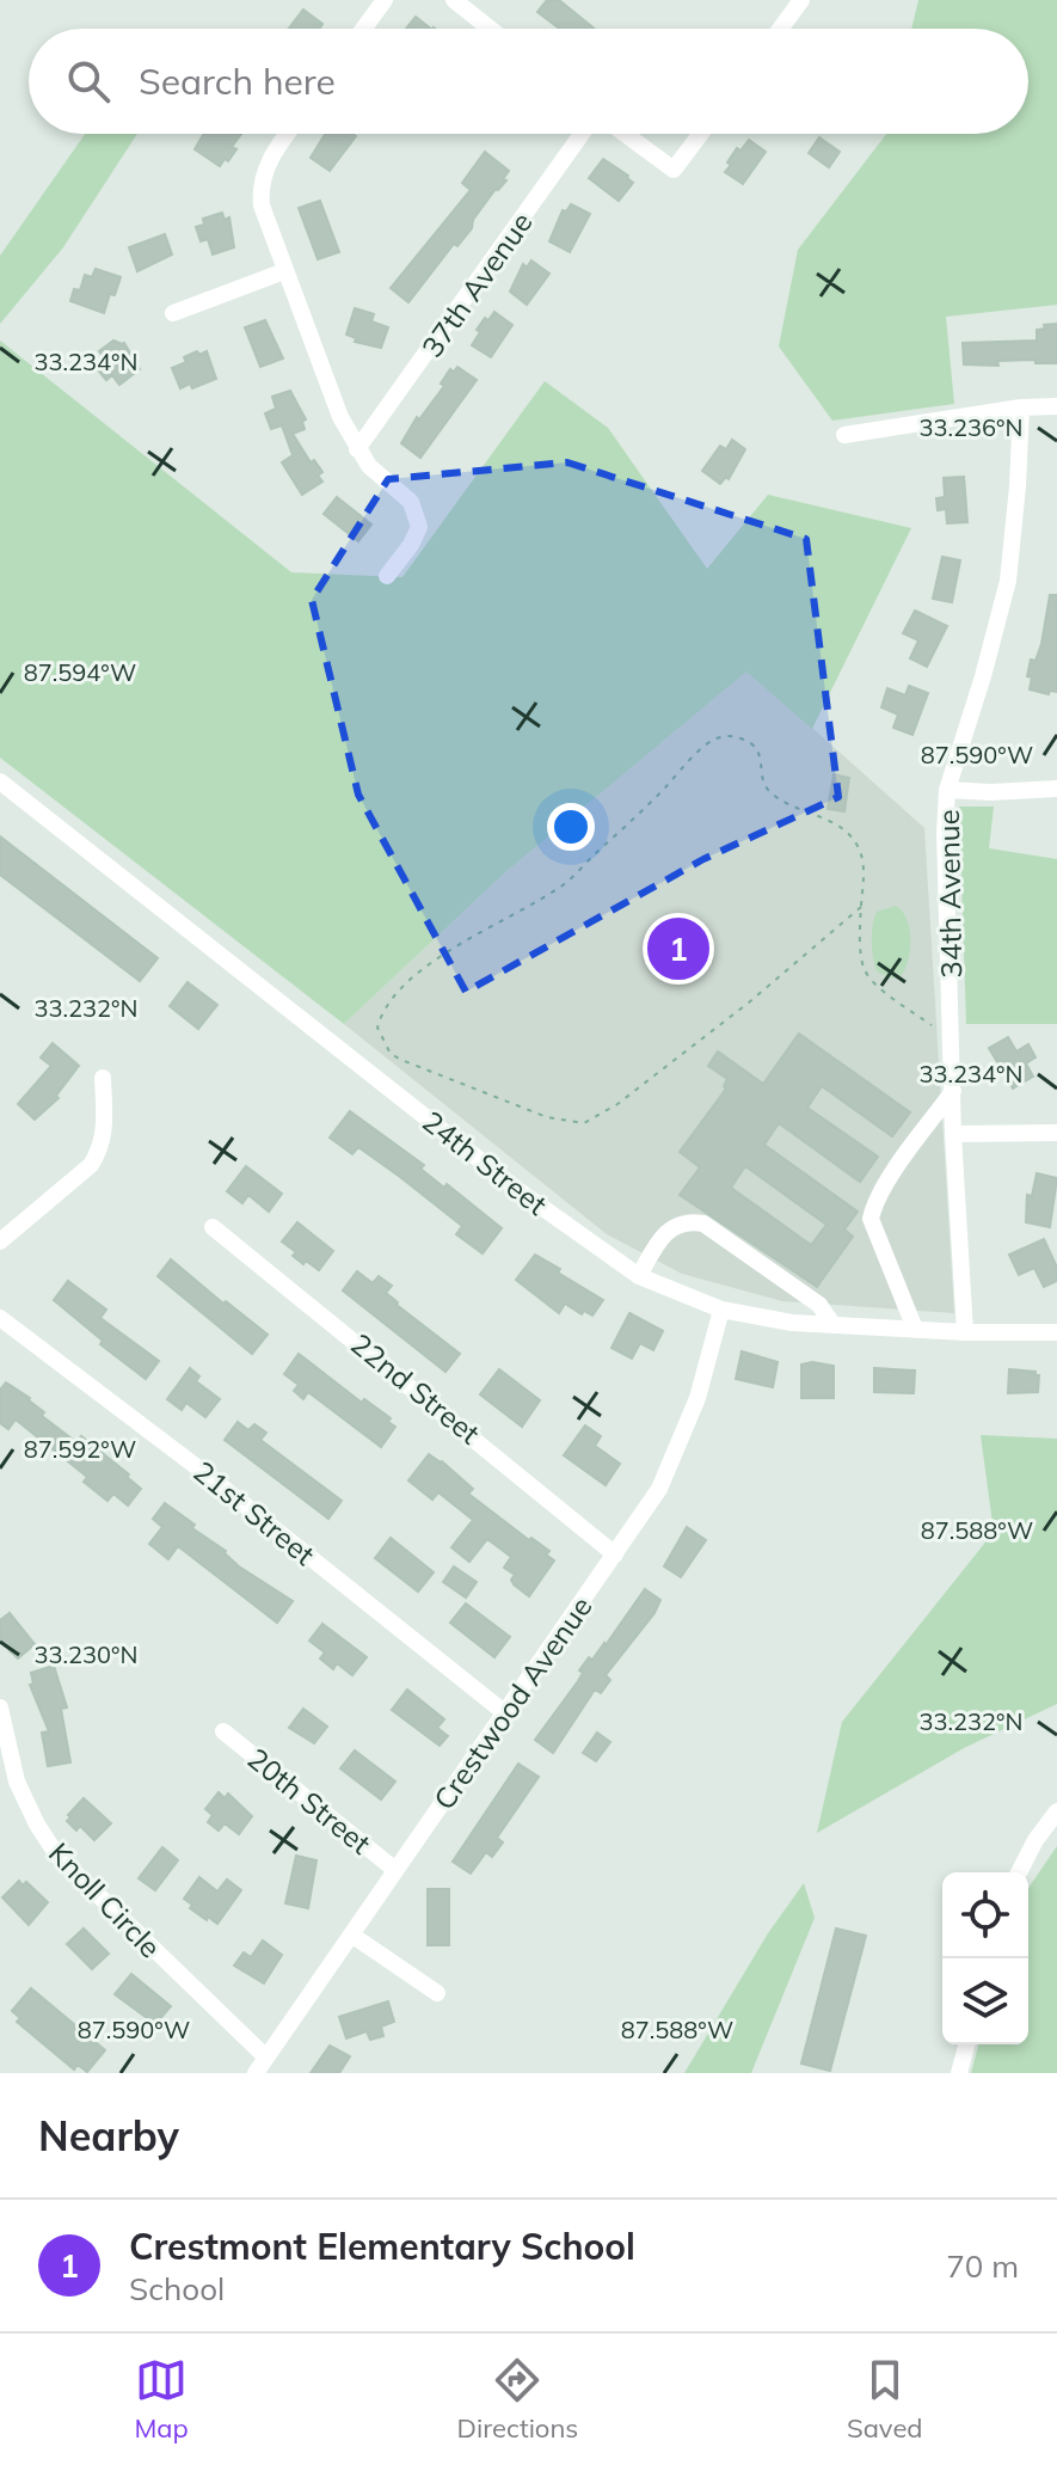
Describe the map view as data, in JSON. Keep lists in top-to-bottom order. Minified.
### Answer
{"streets":{"street":["37th Avenue","34th Avenue","24th Street","22nd Street","21st Street","Crestwood Avenue","20th Street","Knoll Circle"]},"crossings":[["34th Avenue","24th Street"],["24th Street","Crestwood Avenue"],["22nd Street","Crestwood Avenue"],["21st Street","Crestwood Avenue"],["Crestwood Avenue","20th Street"],["Crestwood Avenue","Knoll Circle"]],"page":{"search":"Search here","pins":"1","heading":"Nearby","list":[{"mark":"1","name":"Crestmont Elementary School","note":"School","value":"70 m"}],"nav":["Map","Directions","Saved"]},"coordinates":["33.234°N","33.236°N","87.594°W","87.590°W","33.232°N","87.592°W","87.588°W","33.230°N"]}
